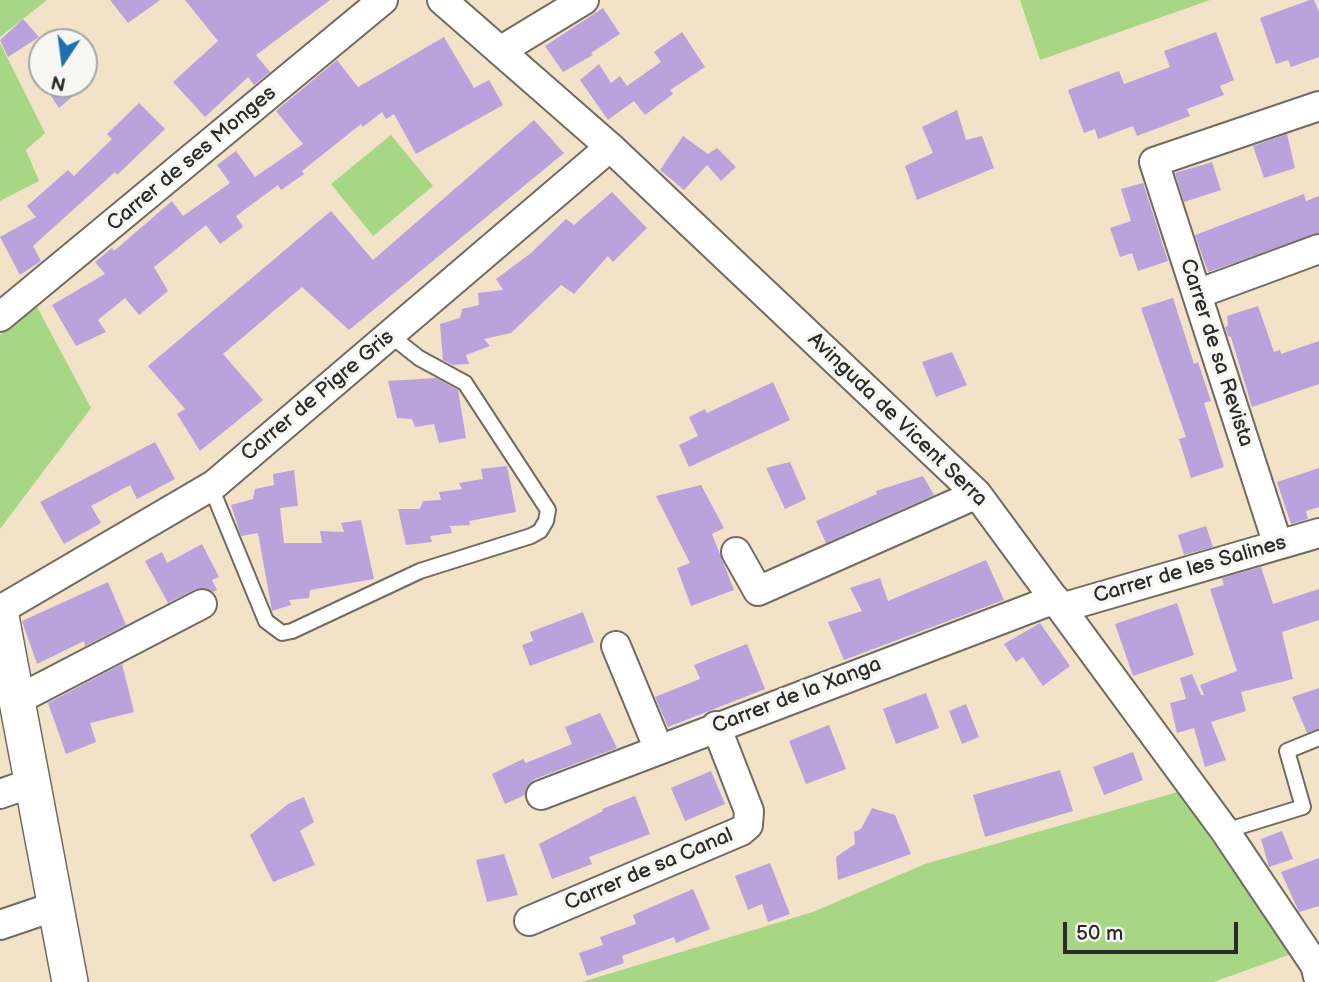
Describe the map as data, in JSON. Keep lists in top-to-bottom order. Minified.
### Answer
{"streets":{"street":["Carrer de ses Monges","Carrer de sa Revista","Carrer de Pigre Gris","Avinguda de Vicent Serra","Carrer de les Salines","Carrer de la Xanga","Carrer de sa Canal"]},"crossings":[["Carrer de sa Revista","Carrer de les Salines"],["Carrer de Pigre Gris","Avinguda de Vicent Serra"],["Avinguda de Vicent Serra","Carrer de les Salines"],["Avinguda de Vicent Serra","Carrer de la Xanga"],["Carrer de les Salines","Carrer de la Xanga"],["Carrer de la Xanga","Carrer de sa Canal"]],"scale_bar":"50 m","north":"bottom"}
